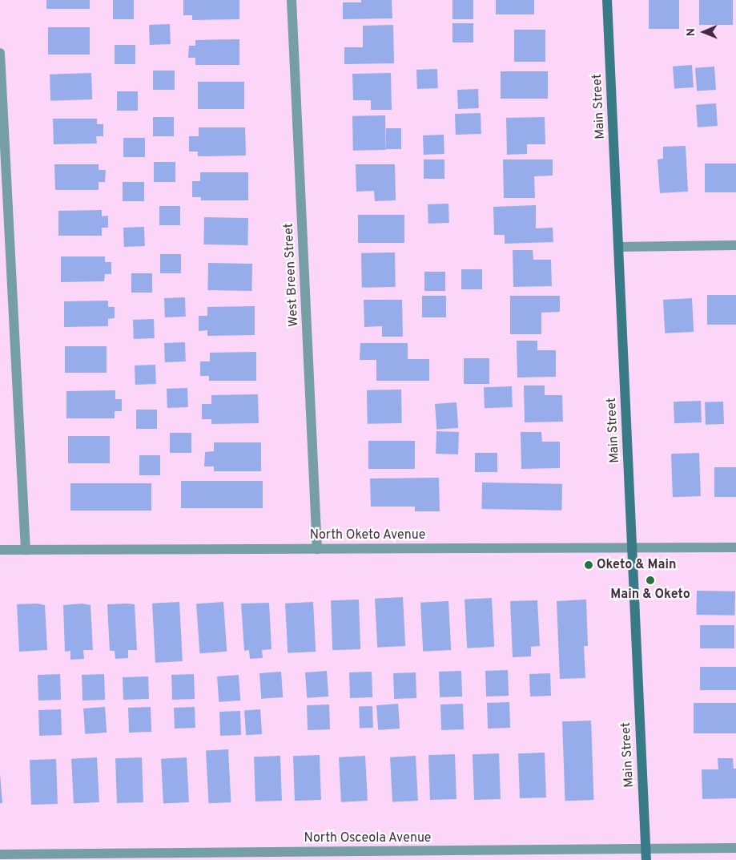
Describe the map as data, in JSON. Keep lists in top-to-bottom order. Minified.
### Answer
{"streets":{"street":["Main Street","West Breen Street","North Oketo Avenue","North Osceola Avenue"]},"crossings":[["Main Street","North Oketo Avenue"],["Main Street","North Osceola Avenue"],["West Breen Street","North Oketo Avenue"]],"places":["Oketo & Main","Main & Oketo"],"north":"left"}
